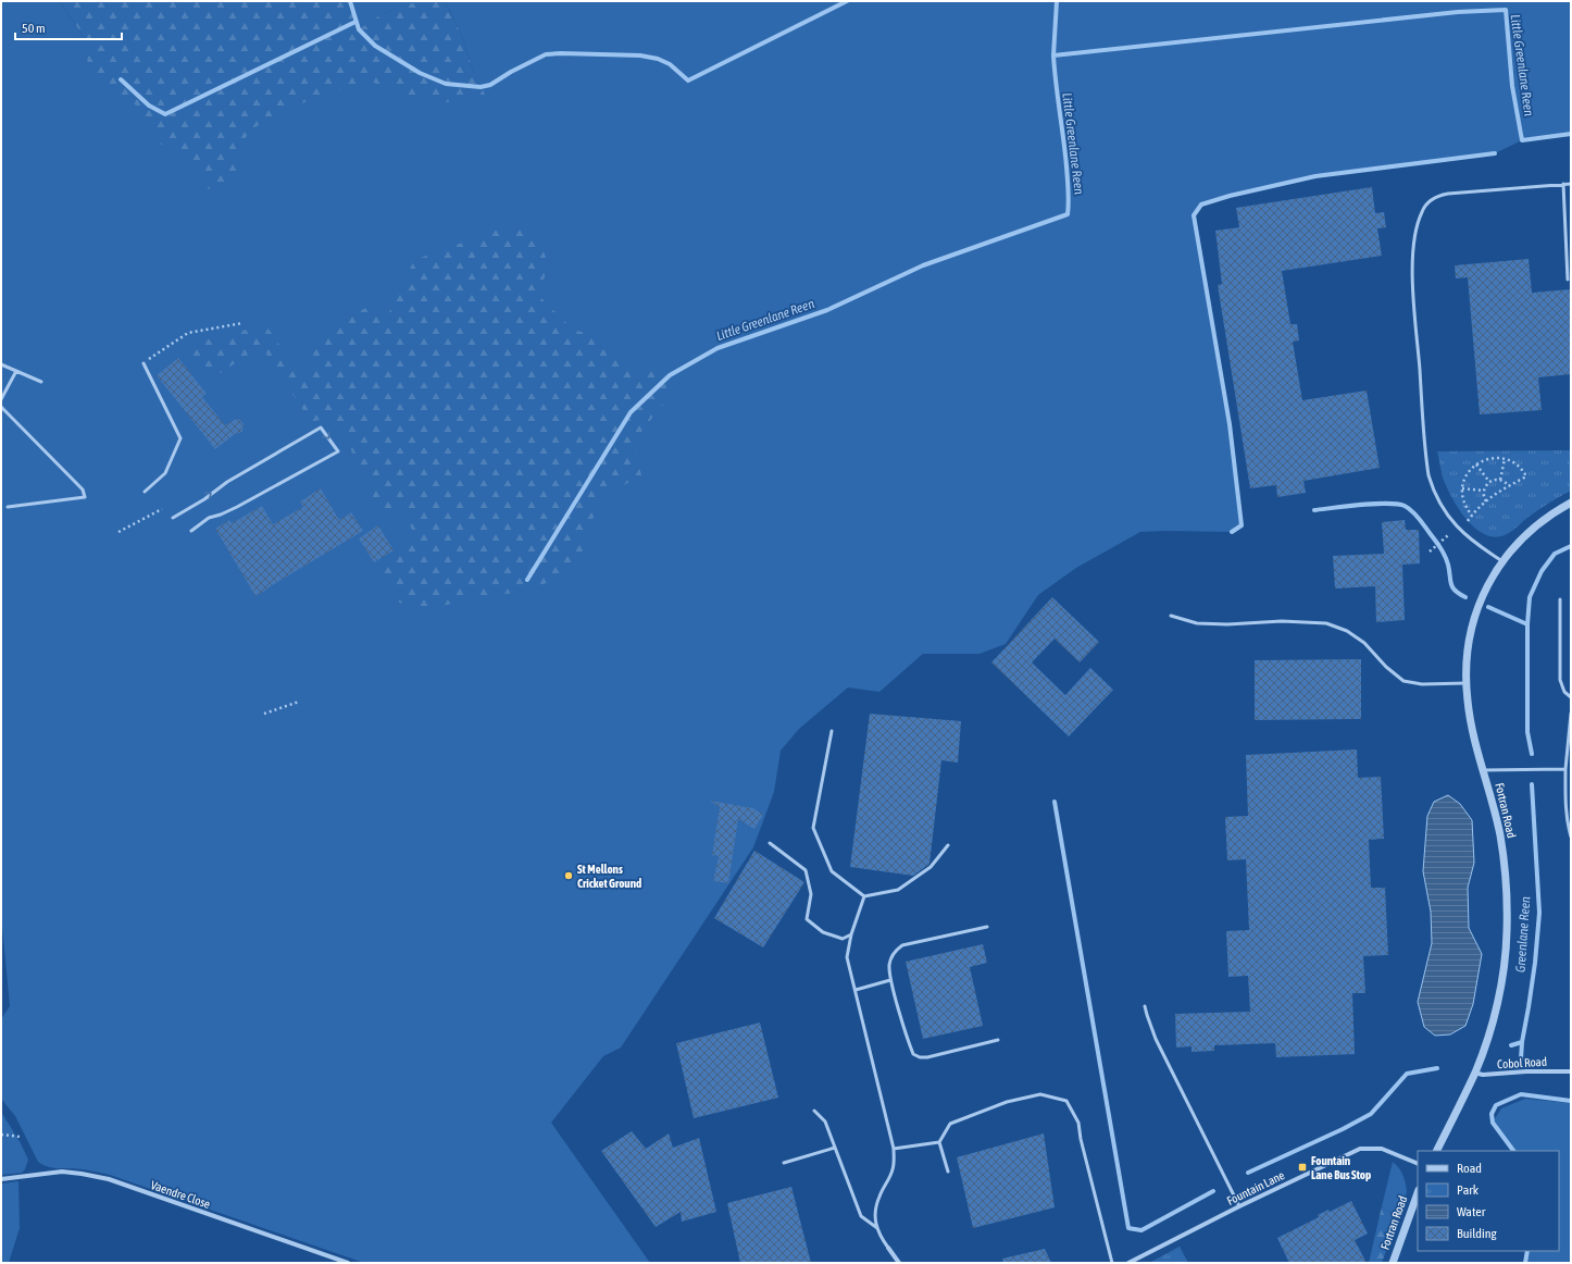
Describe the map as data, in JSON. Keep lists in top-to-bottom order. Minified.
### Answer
{"streets":{"street":["Fortran Road","Cobol Road","Fountain Lane","Vaendre Close"]},"crossings":[["Fortran Road","Cobol Road"]],"water":["Little Greenlane Reen","Greenlane Reen"],"places":{"other":["St Mellons Cricket Ground"],"transit":["Fountain Lane Bus Stop"]},"legend":["Road","Park","Water","Building"],"scale_bar":"50 m"}
